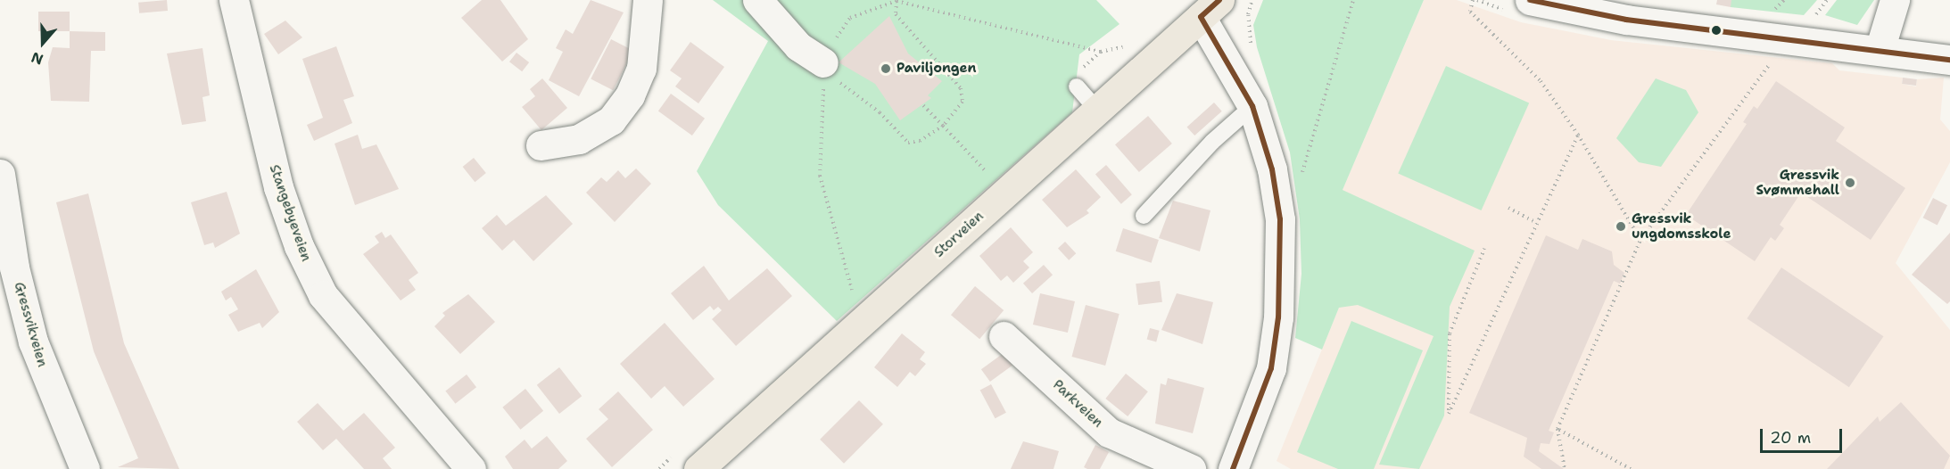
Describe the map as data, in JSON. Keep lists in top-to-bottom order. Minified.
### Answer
{"streets":{"main road":["Storveien"],"street":["Stangebyeveien","Gressvikveien","Parkveien"]},"places":["Paviljongen","Gressvik Svømmehall","Gressvik ungdomsskole"],"scale_bar":"20 m","north":"bottom"}
